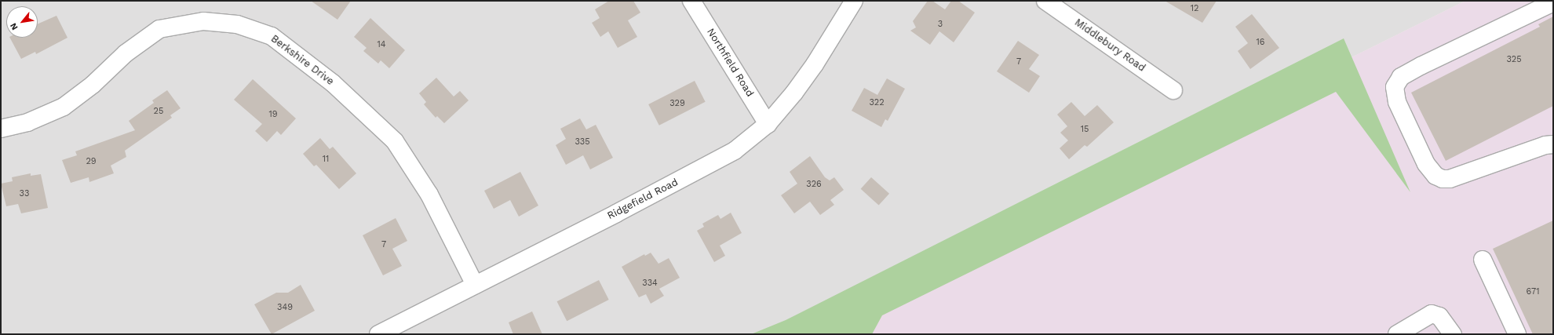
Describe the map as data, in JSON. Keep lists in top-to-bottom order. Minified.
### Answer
{"streets":{"street":["Middlebury Road","Berkshire Drive","Northfield Road","Ridgefield Road"]},"crossings":[["Berkshire Drive","Ridgefield Road"],["Northfield Road","Ridgefield Road"]],"house_numbers":["12","3","16","14","325","7","322","329","25","19","15","335","11","29","326","33","7","334","671","349"],"north":"bottom left"}
